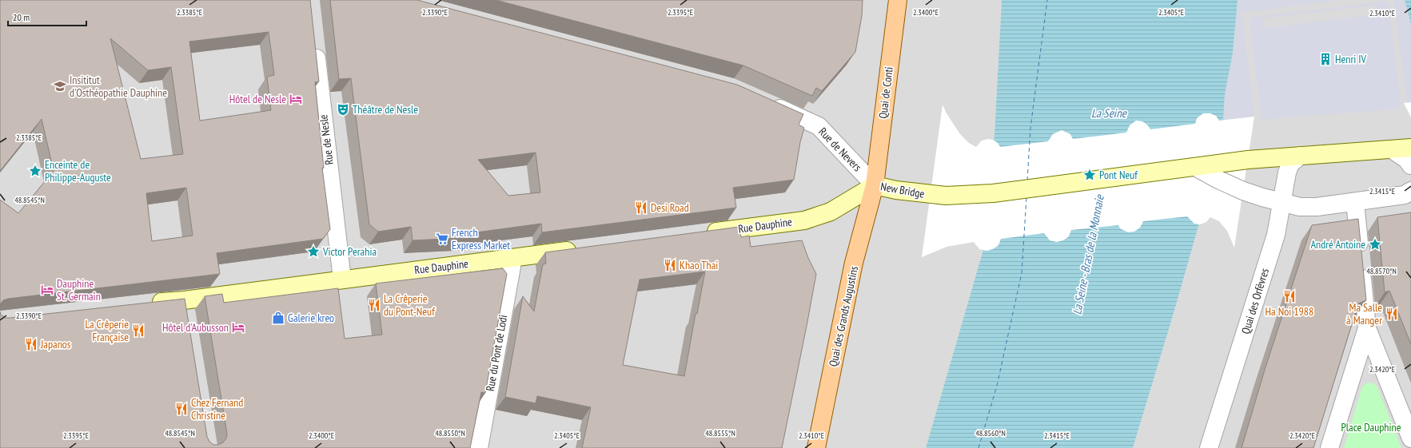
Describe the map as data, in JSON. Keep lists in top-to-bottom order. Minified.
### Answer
{"streets":{"main road":["Quai de Conti","Quai des Grands Augustins"],"street":["Rue de Nesle","Rue de Nevers","New Bridge","Rue Dauphine","Quai des Orfèvres","Rue du Pont de Lodi"]},"crossings":[["Quai de Conti","Rue de Nevers"],["Quai de Conti","New Bridge"],["Quai de Conti","Rue Dauphine"],["Quai de Conti","Quai des Grands Augustins"],["Rue de Nesle","Rue Dauphine"],["Rue de Nevers","New Bridge"],["Rue de Nevers","Rue Dauphine"],["Rue de Nevers","Quai des Grands Augustins"],["New Bridge","Rue Dauphine"],["New Bridge","Quai des Grands Augustins"],["Rue Dauphine","Quai des Grands Augustins"],["Rue Dauphine","Rue du Pont de Lodi"]],"water":["La Seine","La Seine - Bras de la Monnaie"],"parks":["Place Dauphine"],"places":{"building":["Henri IV"],"school or university":["Insititut d'Osthéopathie Dauphine"],"hotel":["Hôtel de Nesle","Dauphine St. Germain","Hôtel d'Aubusson"],"theatre":["Théâtre de Nesle"],"place":["Enceinte de Philippe-Auguste","Pont Neuf","André Antoine","Victor Perahia"],"restaurant":["Desi Road","Khao Thai","Ha Noi 1988","La Crêperie du Pont-Neuf","Ma Salle à Manger","La Crêperie Française","Japanos","Chez Fernand Christine"],"supermarket":["French Express Market"],"shop":["Galerie kreo"]},"scale_bar":"20 m","coordinates":["2.3405°E","2.3385°E","2.3395°E","2.3400°E","2.3390°E","2.3410°E","2.3415°E","48.8545°N","48.8570°N","2.3420°E","48.8550°N","48.8555°N","48.8560°N"]}
